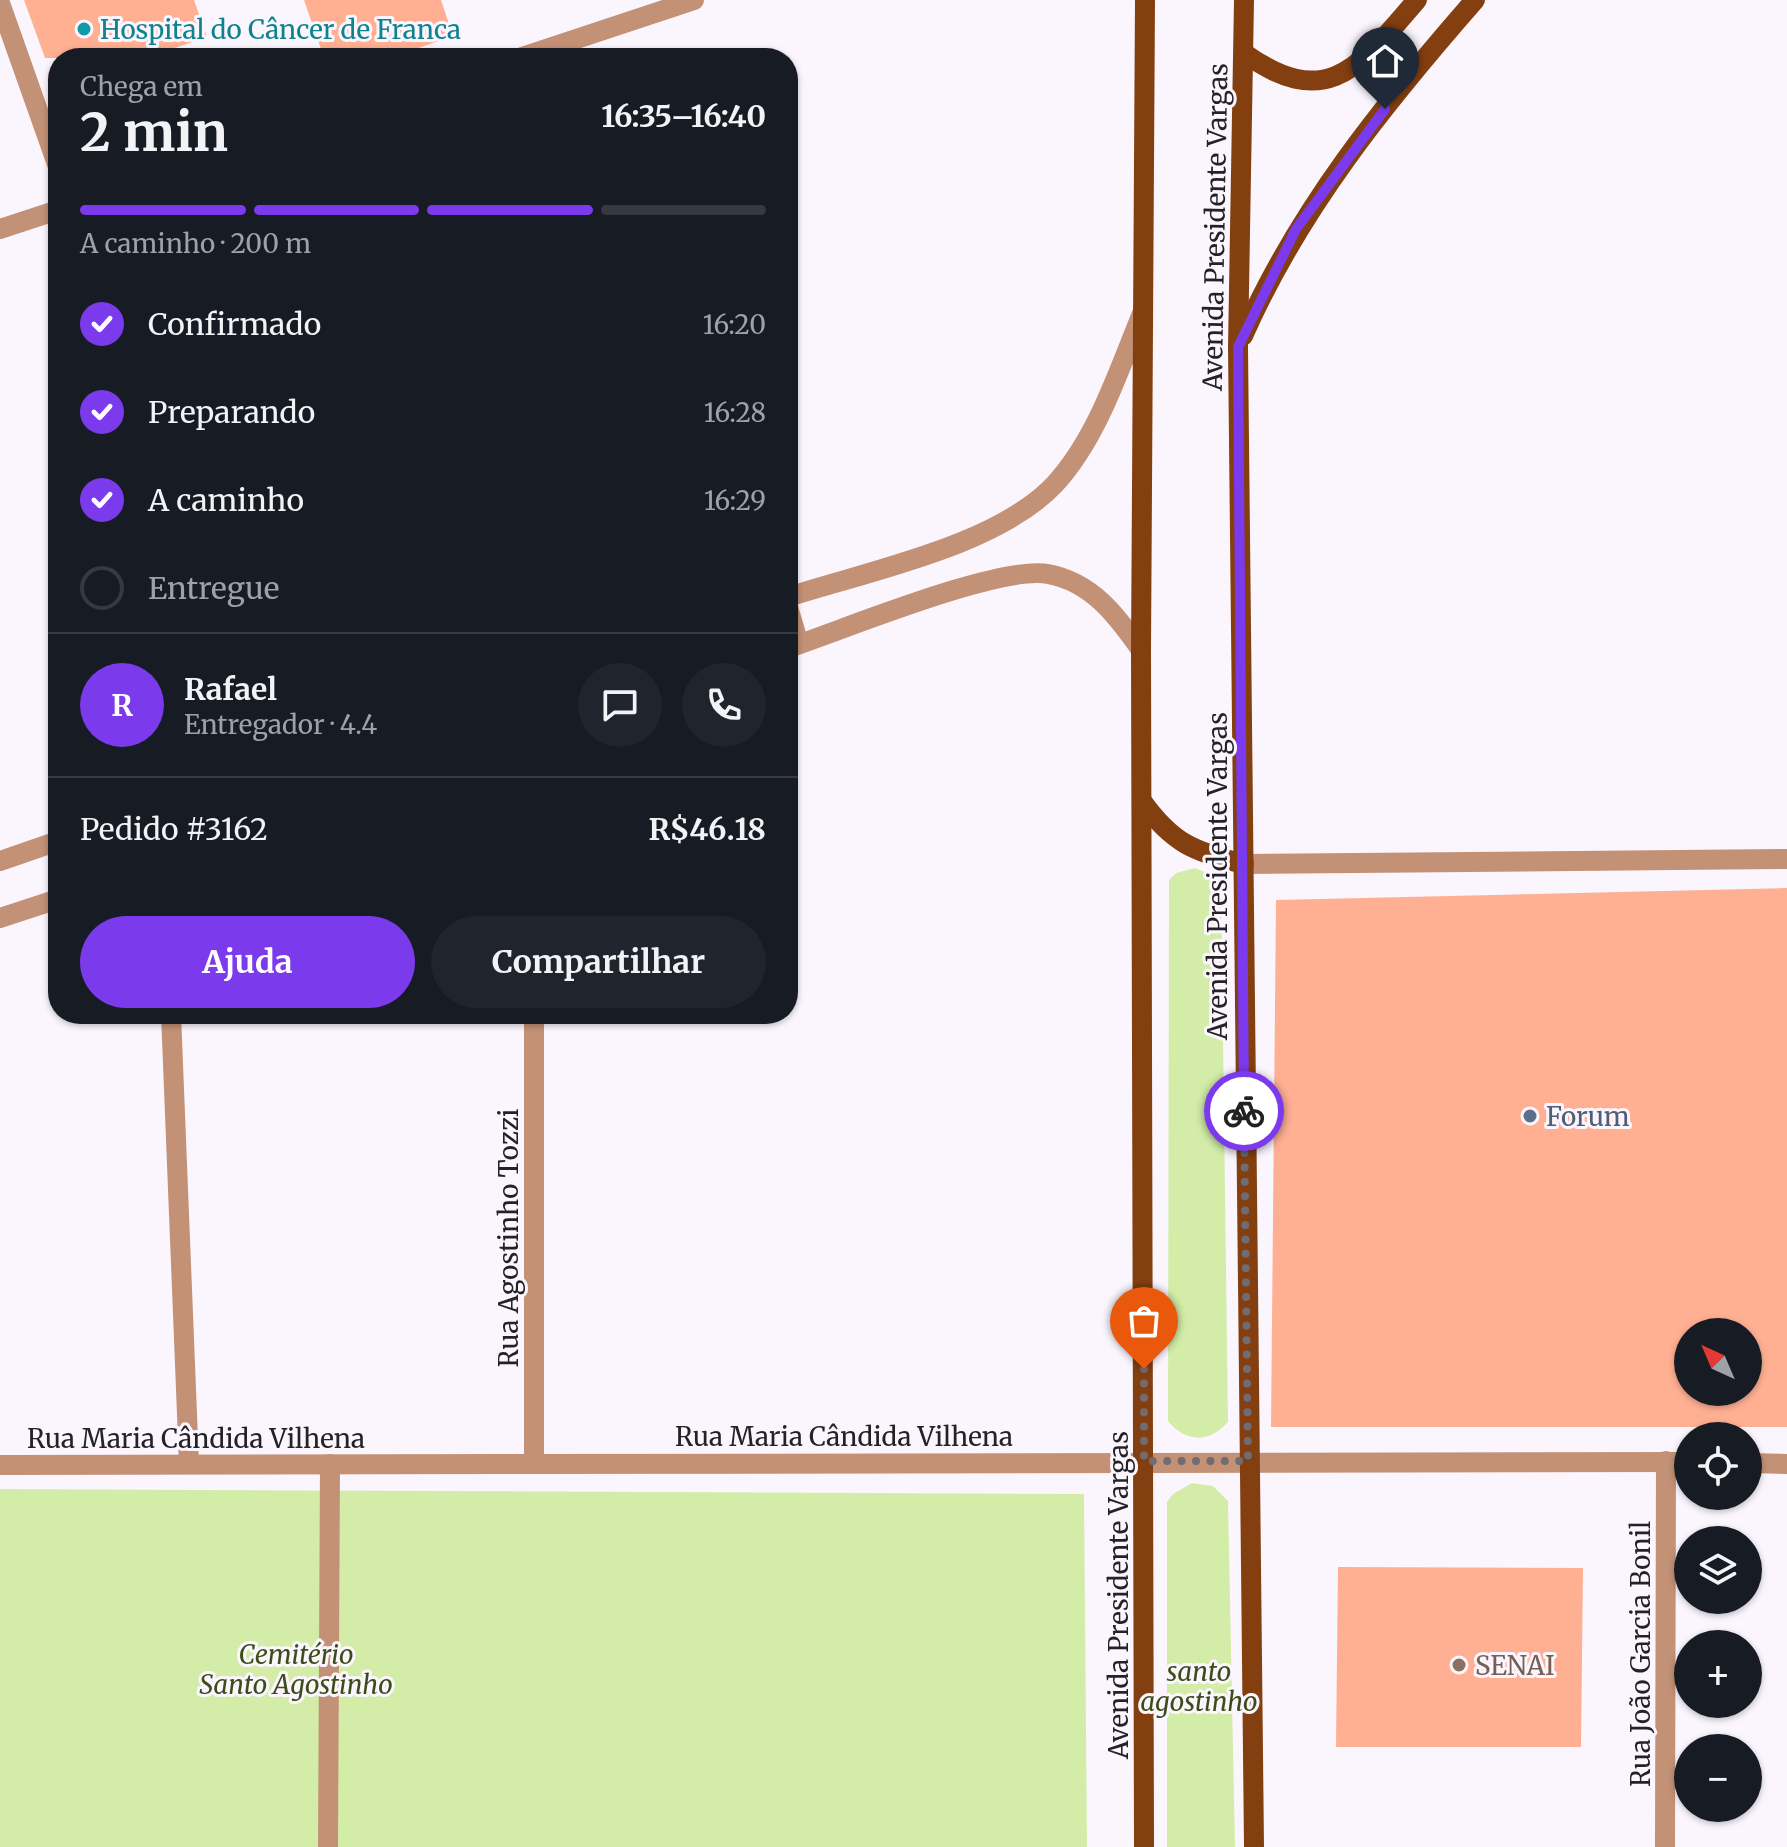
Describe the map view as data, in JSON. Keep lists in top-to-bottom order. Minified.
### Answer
{"streets":{"main road":["Avenida Presidente Vargas"],"street":["Rua Agostinho Tozzi","Rua Maria Cândida Vilhena","Rua João Garcia Bonil"]},"crossings":[["Avenida Presidente Vargas","Rua Maria Cândida Vilhena"],["Rua Agostinho Tozzi","Rua Maria Cândida Vilhena"],["Rua Maria Cândida Vilhena","Rua João Garcia Bonil"]],"parks":["Cemitério Santo Agostinho","santo agostinho"],"places":["Hospital do Câncer de Franca","Forum","SENAI"],"north":"top left","page":{"heading":["2 min","Chega em","16:35–16:40"],"panel":["Rafael","Entregador · 4.4","Pedido #3162","R$46.18"],"bar":"A caminho · 200 m","list":[["Confirmado","16:20"],["Preparando","16:28"],["A caminho","16:29"],"Entregue"],"round":"R","buttons":["Ajuda","Compartilhar"],"map_buttons":["+","−"]}}
